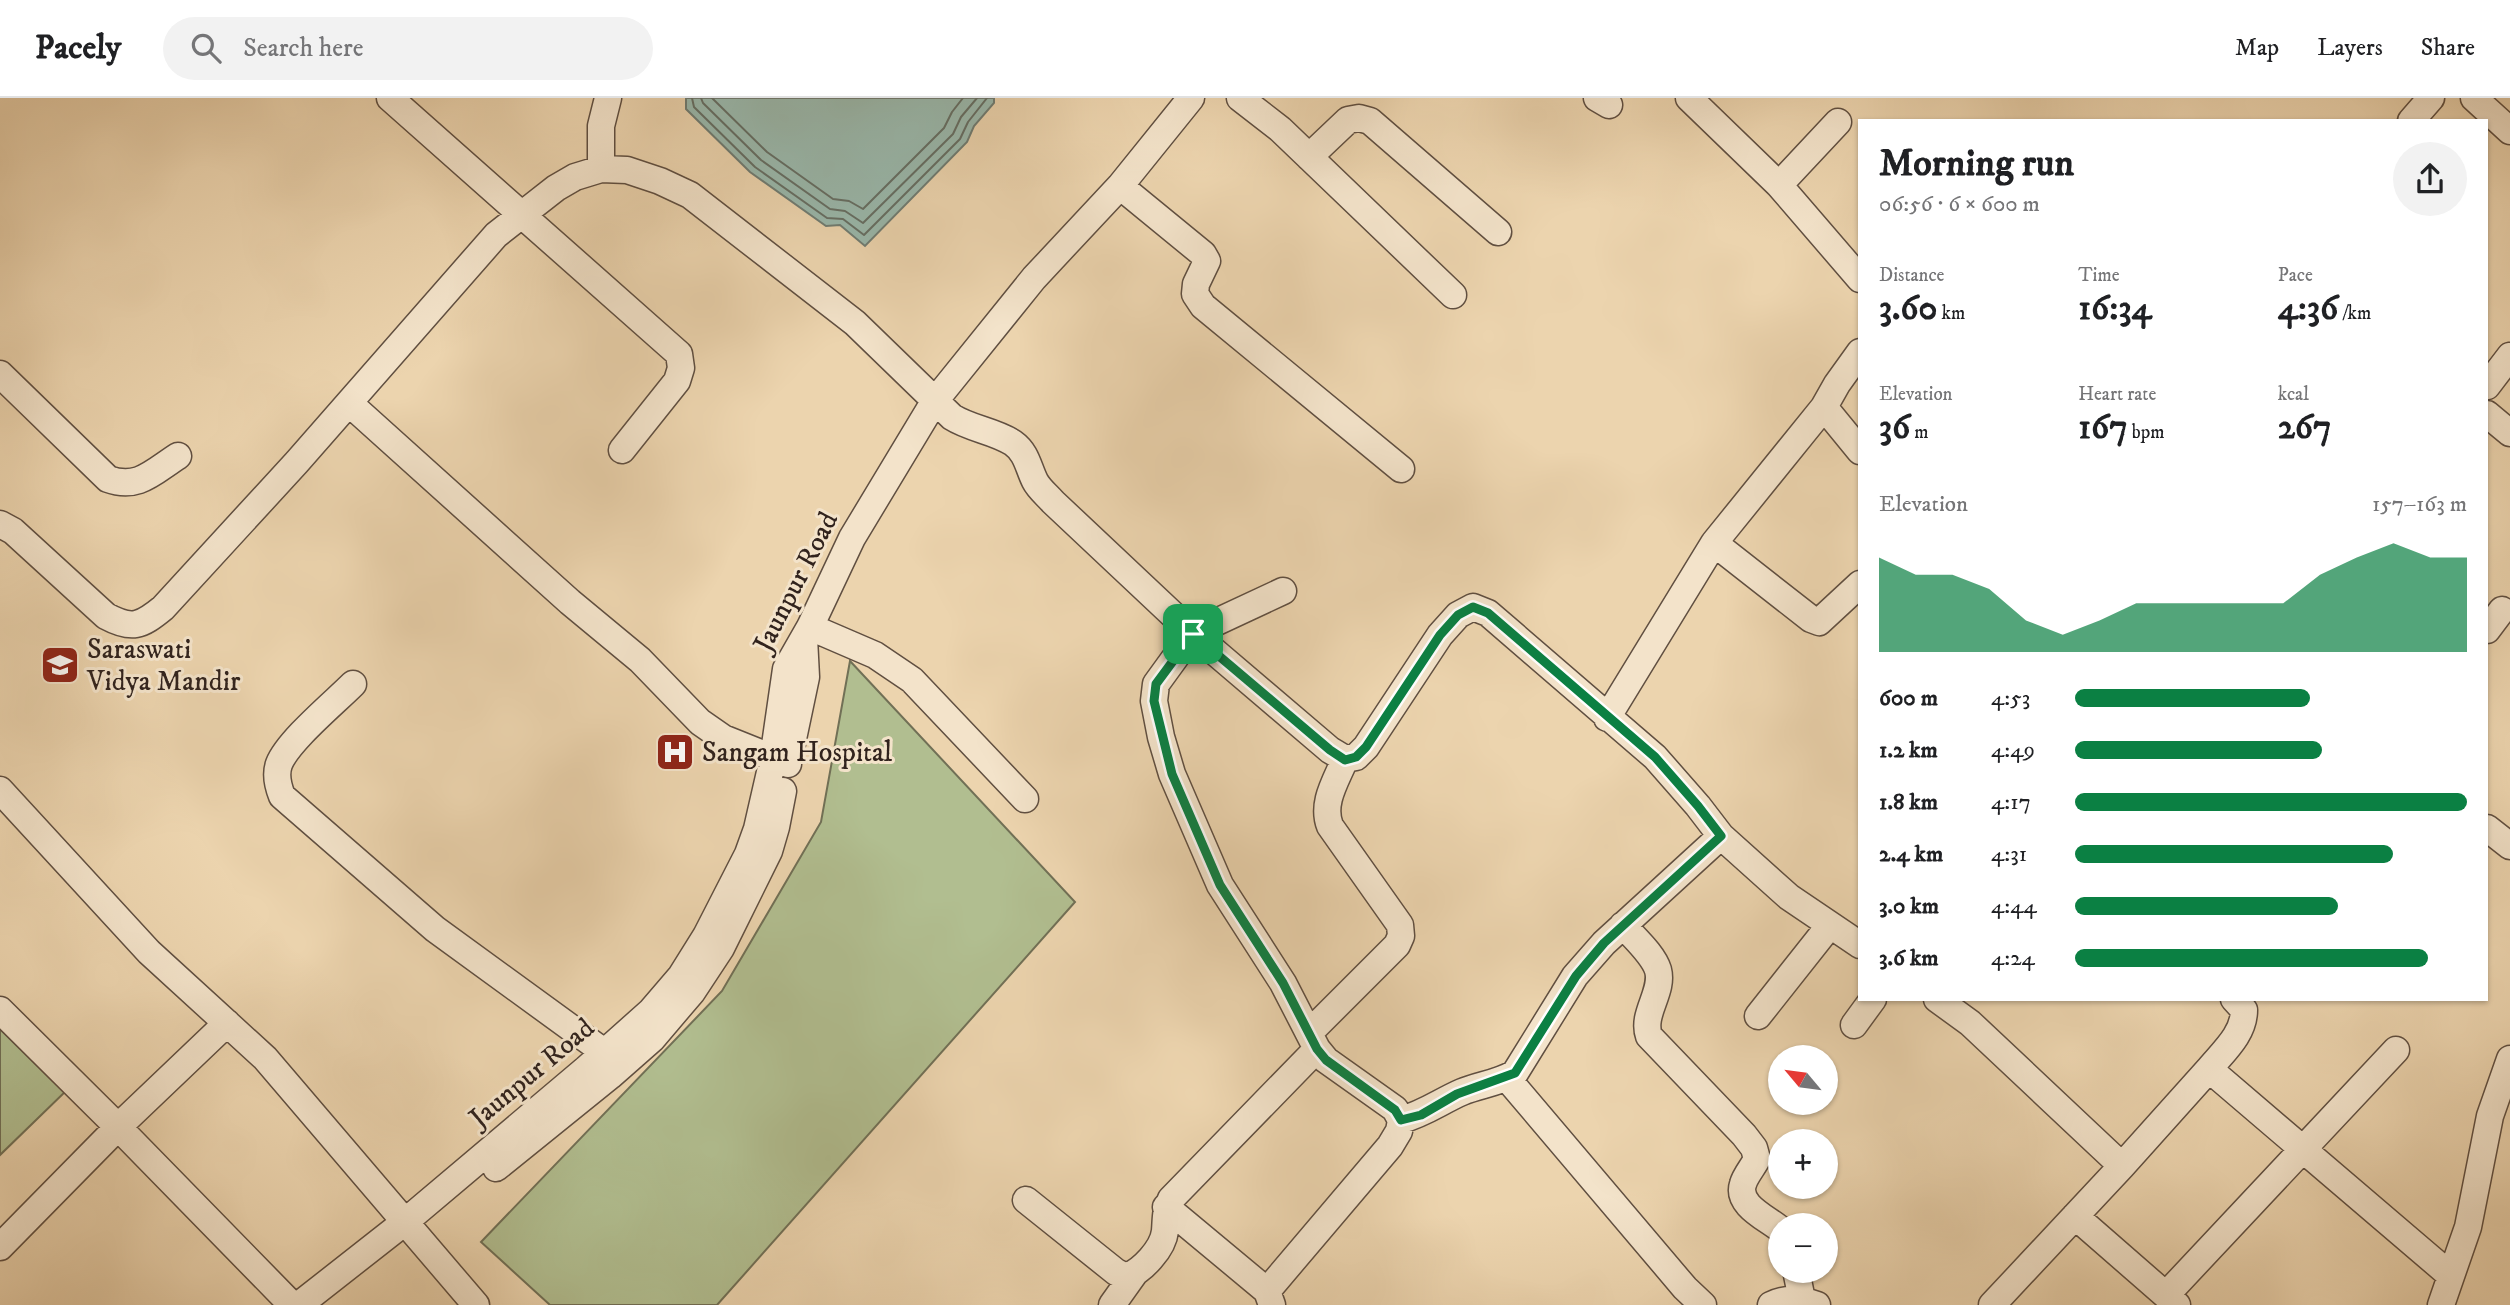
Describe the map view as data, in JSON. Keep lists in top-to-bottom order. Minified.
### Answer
{"streets":{"street":["Jaunpur Road"]},"places":{"school or university":["Saraswati Vidya Mandir"],"hospital":["Sangam Hospital"]},"north":"top left","page":{"header":"Pacely","search":"Search here","nav":["Map","Layers","Share"],"heading":["Morning run","06:56 · 6 × 600 m"],"stats":[["Distance","3.60 km"],["Time","16:34"],["Pace","4:36 /km"],["Elevation","36 m"],["Heart rate","167 bpm"],["kcal","267"]],"chart":["Elevation","157–163 m"],"list":[{"name":"600 m","note":"4:53"},{"name":"1.2 km","note":"4:49"},{"name":"1.8 km","note":"4:17"},{"name":"2.4 km","note":"4:31"},{"name":"3.0 km","note":"4:44"},{"name":"3.6 km","note":"4:24"}],"map_buttons":["+","−"]}}
